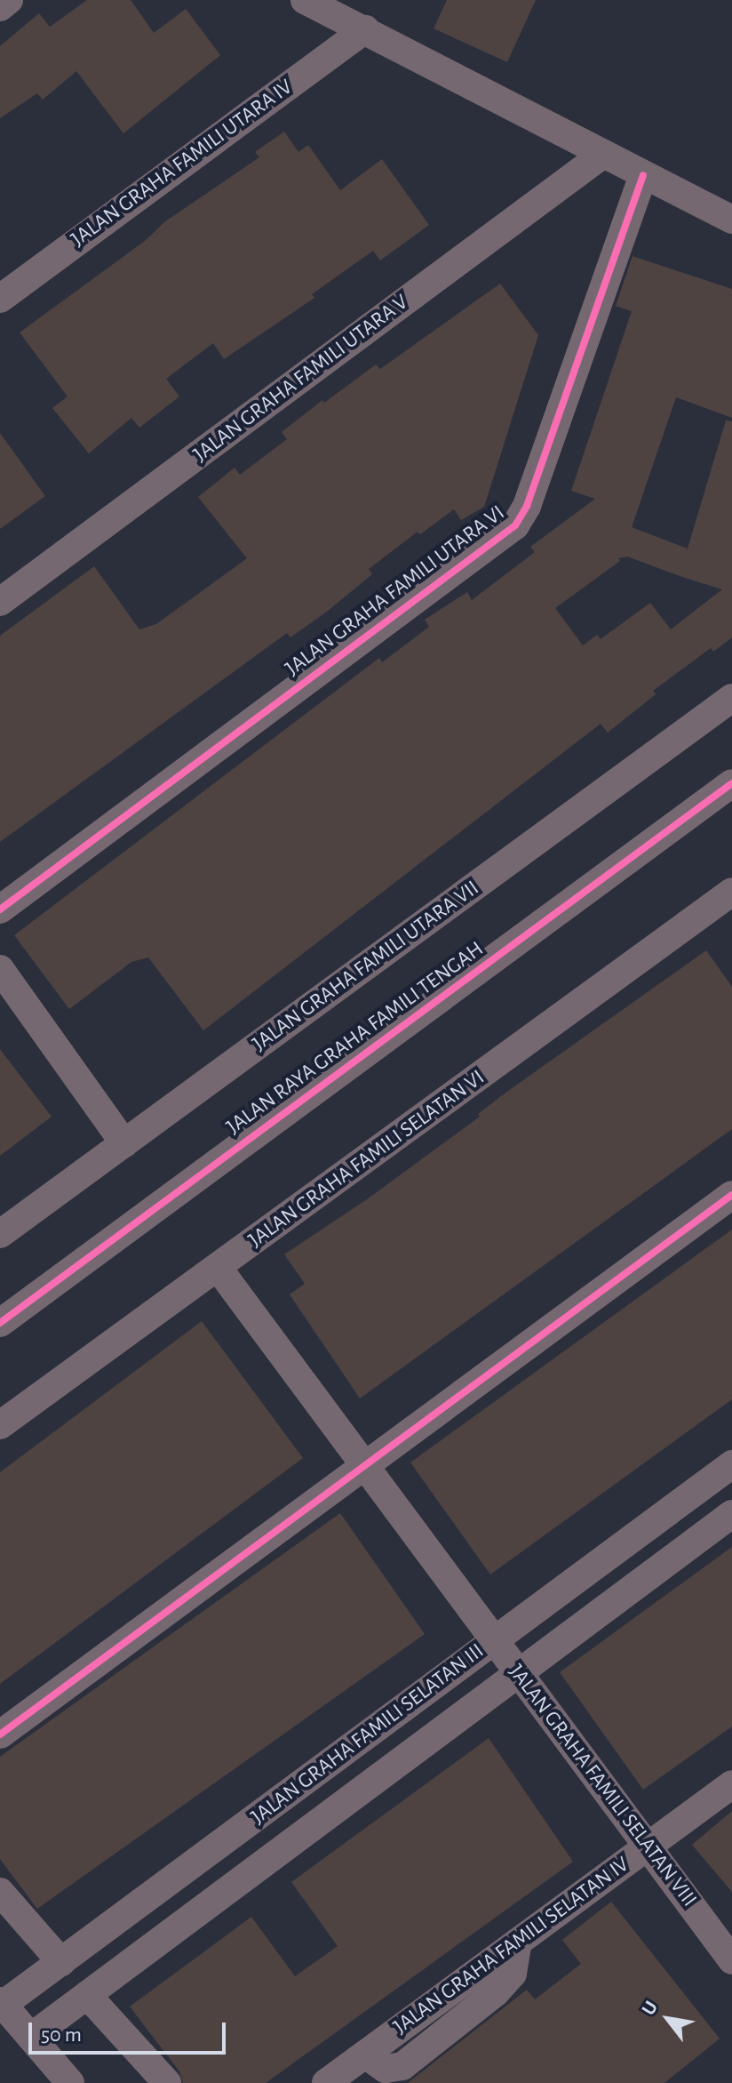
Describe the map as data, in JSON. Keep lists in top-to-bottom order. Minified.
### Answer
{"streets":{"street":["JALAN GRAHA FAMILI UTARA IV","JALAN GRAHA FAMILI UTARA V","JALAN GRAHA FAMILI UTARA VI","JALAN GRAHA FAMILI UTARA VII","JALAN RAYA GRAHA FAMILI TENGAH","JALAN GRAHA FAMILI SELATAN VI","JALAN GRAHA FAMILI SELATAN III","JALAN GRAHA FAMILI SELATAN VIII","JALAN GRAHA FAMILI SELATAN IV"]},"crossings":[["JALAN GRAHA FAMILI SELATAN VI","JALAN GRAHA FAMILI SELATAN VIII"],["JALAN GRAHA FAMILI SELATAN III","JALAN GRAHA FAMILI SELATAN VIII"],["JALAN GRAHA FAMILI SELATAN VIII","JALAN GRAHA FAMILI SELATAN IV"]],"scale_bar":"50 m","north":"top left"}
